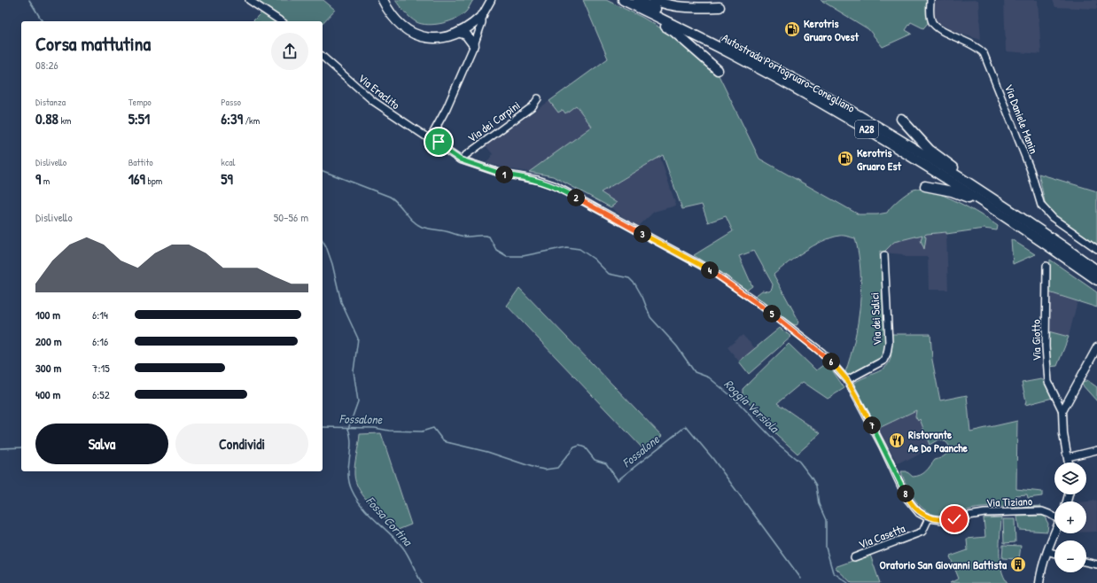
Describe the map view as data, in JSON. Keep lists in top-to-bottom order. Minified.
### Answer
{"streets":{"highway":["Autostrada Portogruaro-Conegliano","A28"],"street":["Via Eraclito","Via Daniele Manin","Via dei Carpini","Via dei Salici","Via Giotto","Via Tiziano","Via Casetta"]},"crossings":[["Via Tiziano","Via Casetta"]],"water":["Roggia Versiola","Fossalone","Fossa Cortina"],"places":{"fuel station":["Kerotris Gruaro Ovest","Kerotris Gruaro Est"],"restaurant":["Ristorante Ae Do Paanche"],"building":["Oratorio San Giovanni Battista"]},"page":{"heading":["Corsa mattutina","08:26"],"stats":[["Distanza","0.88 km"],["Tempo","5:51"],["Passo","6:39 /km"],["Dislivello","9 m"],["Battito","169 bpm"],["kcal","59"]],"pins":["1","2","3","4","5","6","7","8"],"chart":["Dislivello","50–56 m"],"list":[{"name":"100 m","note":"6:14"},{"name":"200 m","note":"6:16"},{"name":"300 m","note":"7:15"},{"name":"400 m","note":"6:52"}],"buttons":["Salva","Condividi"],"map_buttons":["+","−"]}}
